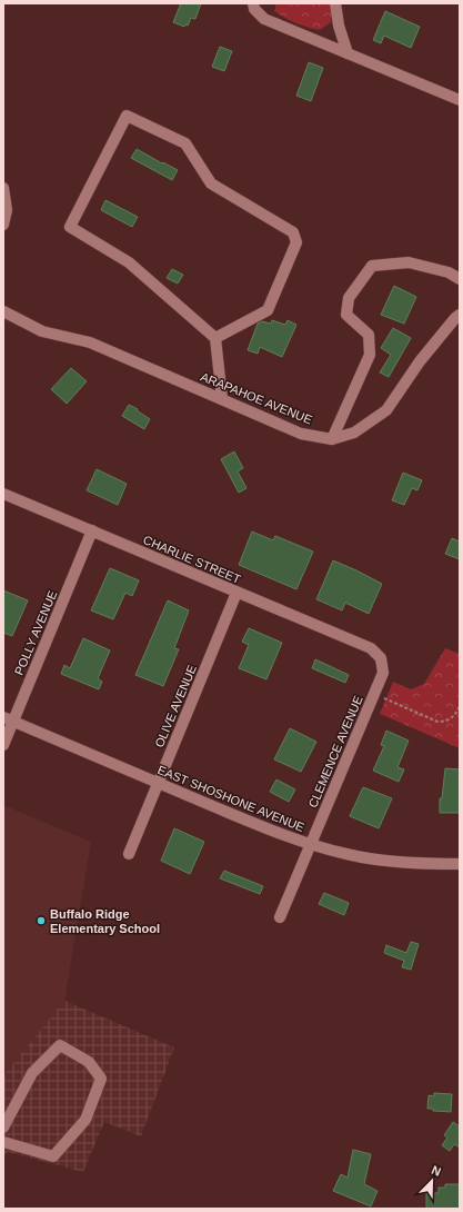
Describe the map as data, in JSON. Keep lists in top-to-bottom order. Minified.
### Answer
{"streets":{"street":["ARAPAHOE AVENUE","CHARLIE STREET","POLLY AVENUE","OLIVE AVENUE","CLEMENCE AVENUE","EAST SHOSHONE AVENUE"]},"crossings":[["CHARLIE STREET","POLLY AVENUE"],["CHARLIE STREET","OLIVE AVENUE"],["CHARLIE STREET","CLEMENCE AVENUE"],["POLLY AVENUE","EAST SHOSHONE AVENUE"],["OLIVE AVENUE","EAST SHOSHONE AVENUE"],["CLEMENCE AVENUE","EAST SHOSHONE AVENUE"]],"places":["Buffalo Ridge Elementary School"],"north":"top right"}
